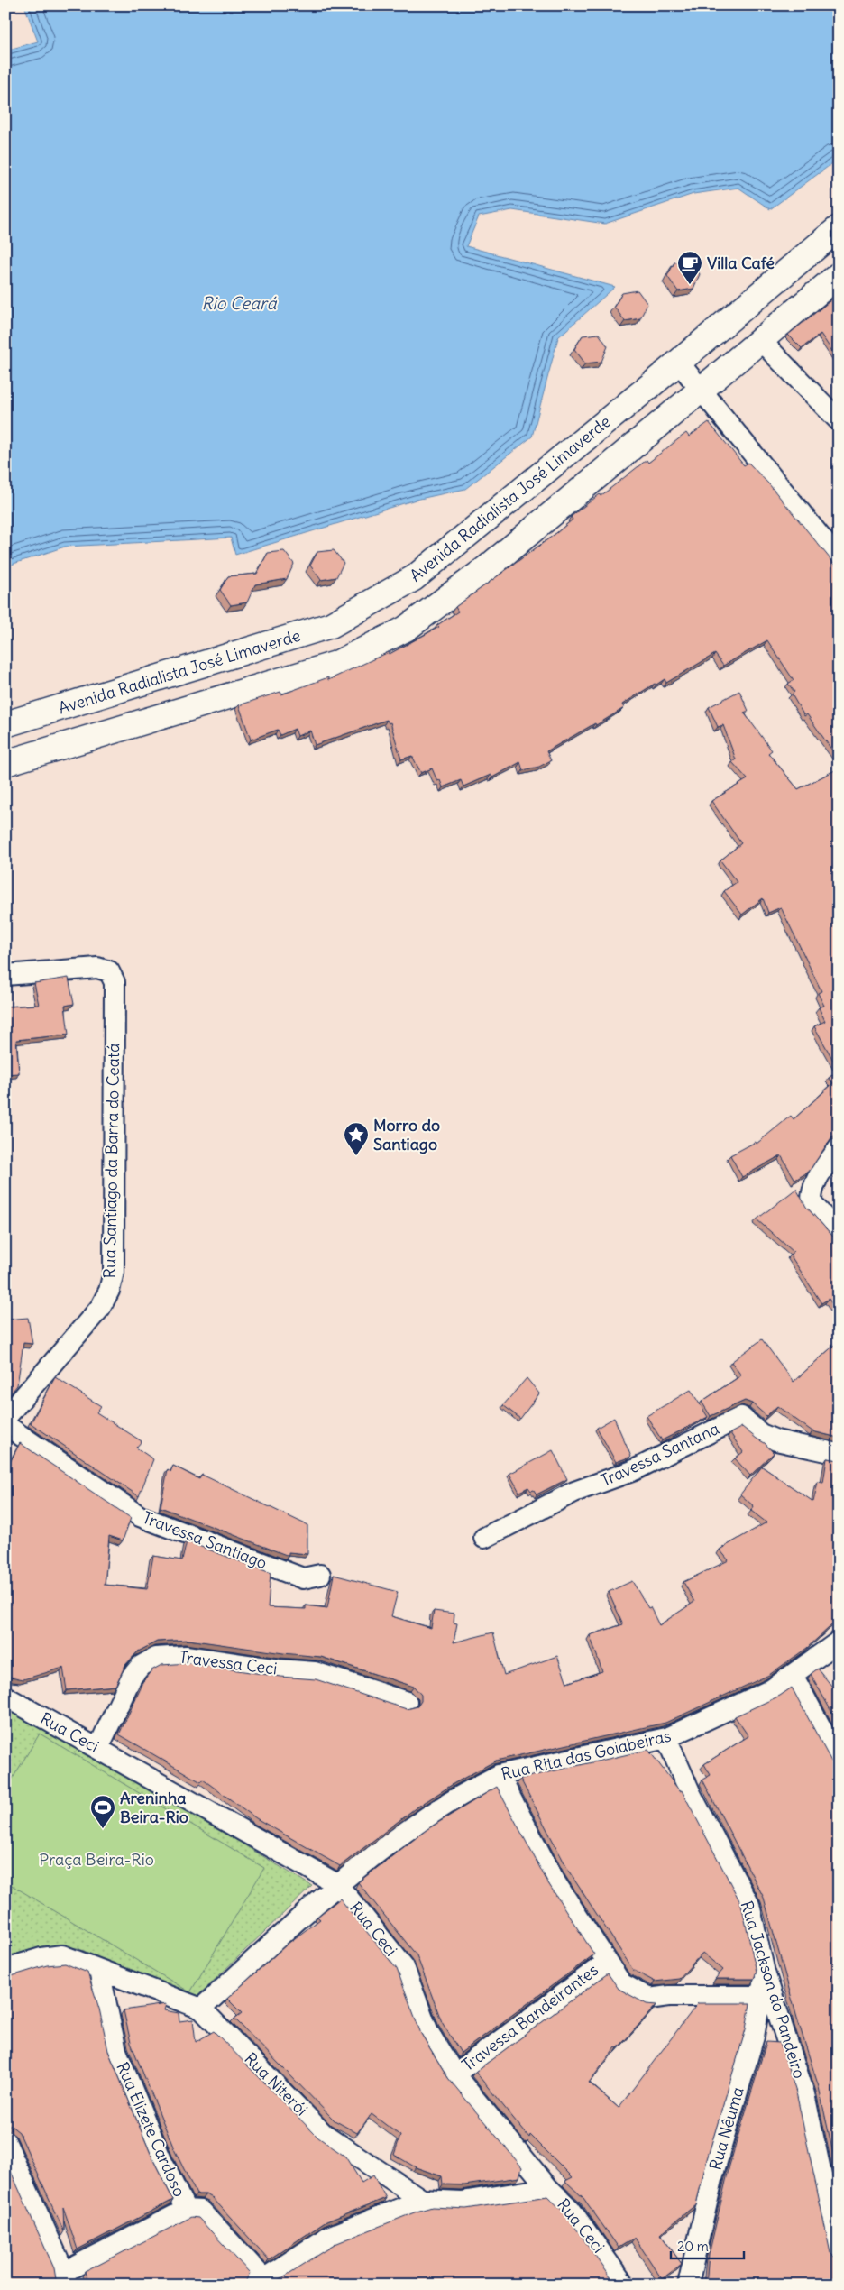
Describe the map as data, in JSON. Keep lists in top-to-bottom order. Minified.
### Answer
{"streets":{"main road":["Avenida Radialista José Limaverde"],"street":["Rua Santiago da Barra do Ceatá","Travessa Santana","Travessa Santiago","Travessa Ceci","Rua Ceci","Rua Rita das Goiabeiras","Rua Jackson do Pandeiro","Travessa Bandeirantes","Rua Niterói","Rua Nêuma","Rua Elizete Cardoso"]},"crossings":[["Travessa Ceci","Rua Ceci"],["Rua Ceci","Rua Rita das Goiabeiras"],["Rua Ceci","Travessa Bandeirantes"],["Rua Rita das Goiabeiras","Rua Jackson do Pandeiro"],["Rua Rita das Goiabeiras","Rua Niterói"],["Rua Jackson do Pandeiro","Rua Nêuma"],["Rua Niterói","Rua Elizete Cardoso"]],"water":["Rio Ceará"],"parks":["Praça Beira-Rio"],"places":{"cafe":["Villa Café"],"place":["Morro do Santiago"],"sports":["Areninha Beira-Rio"]},"scale_bar":"20 m"}
